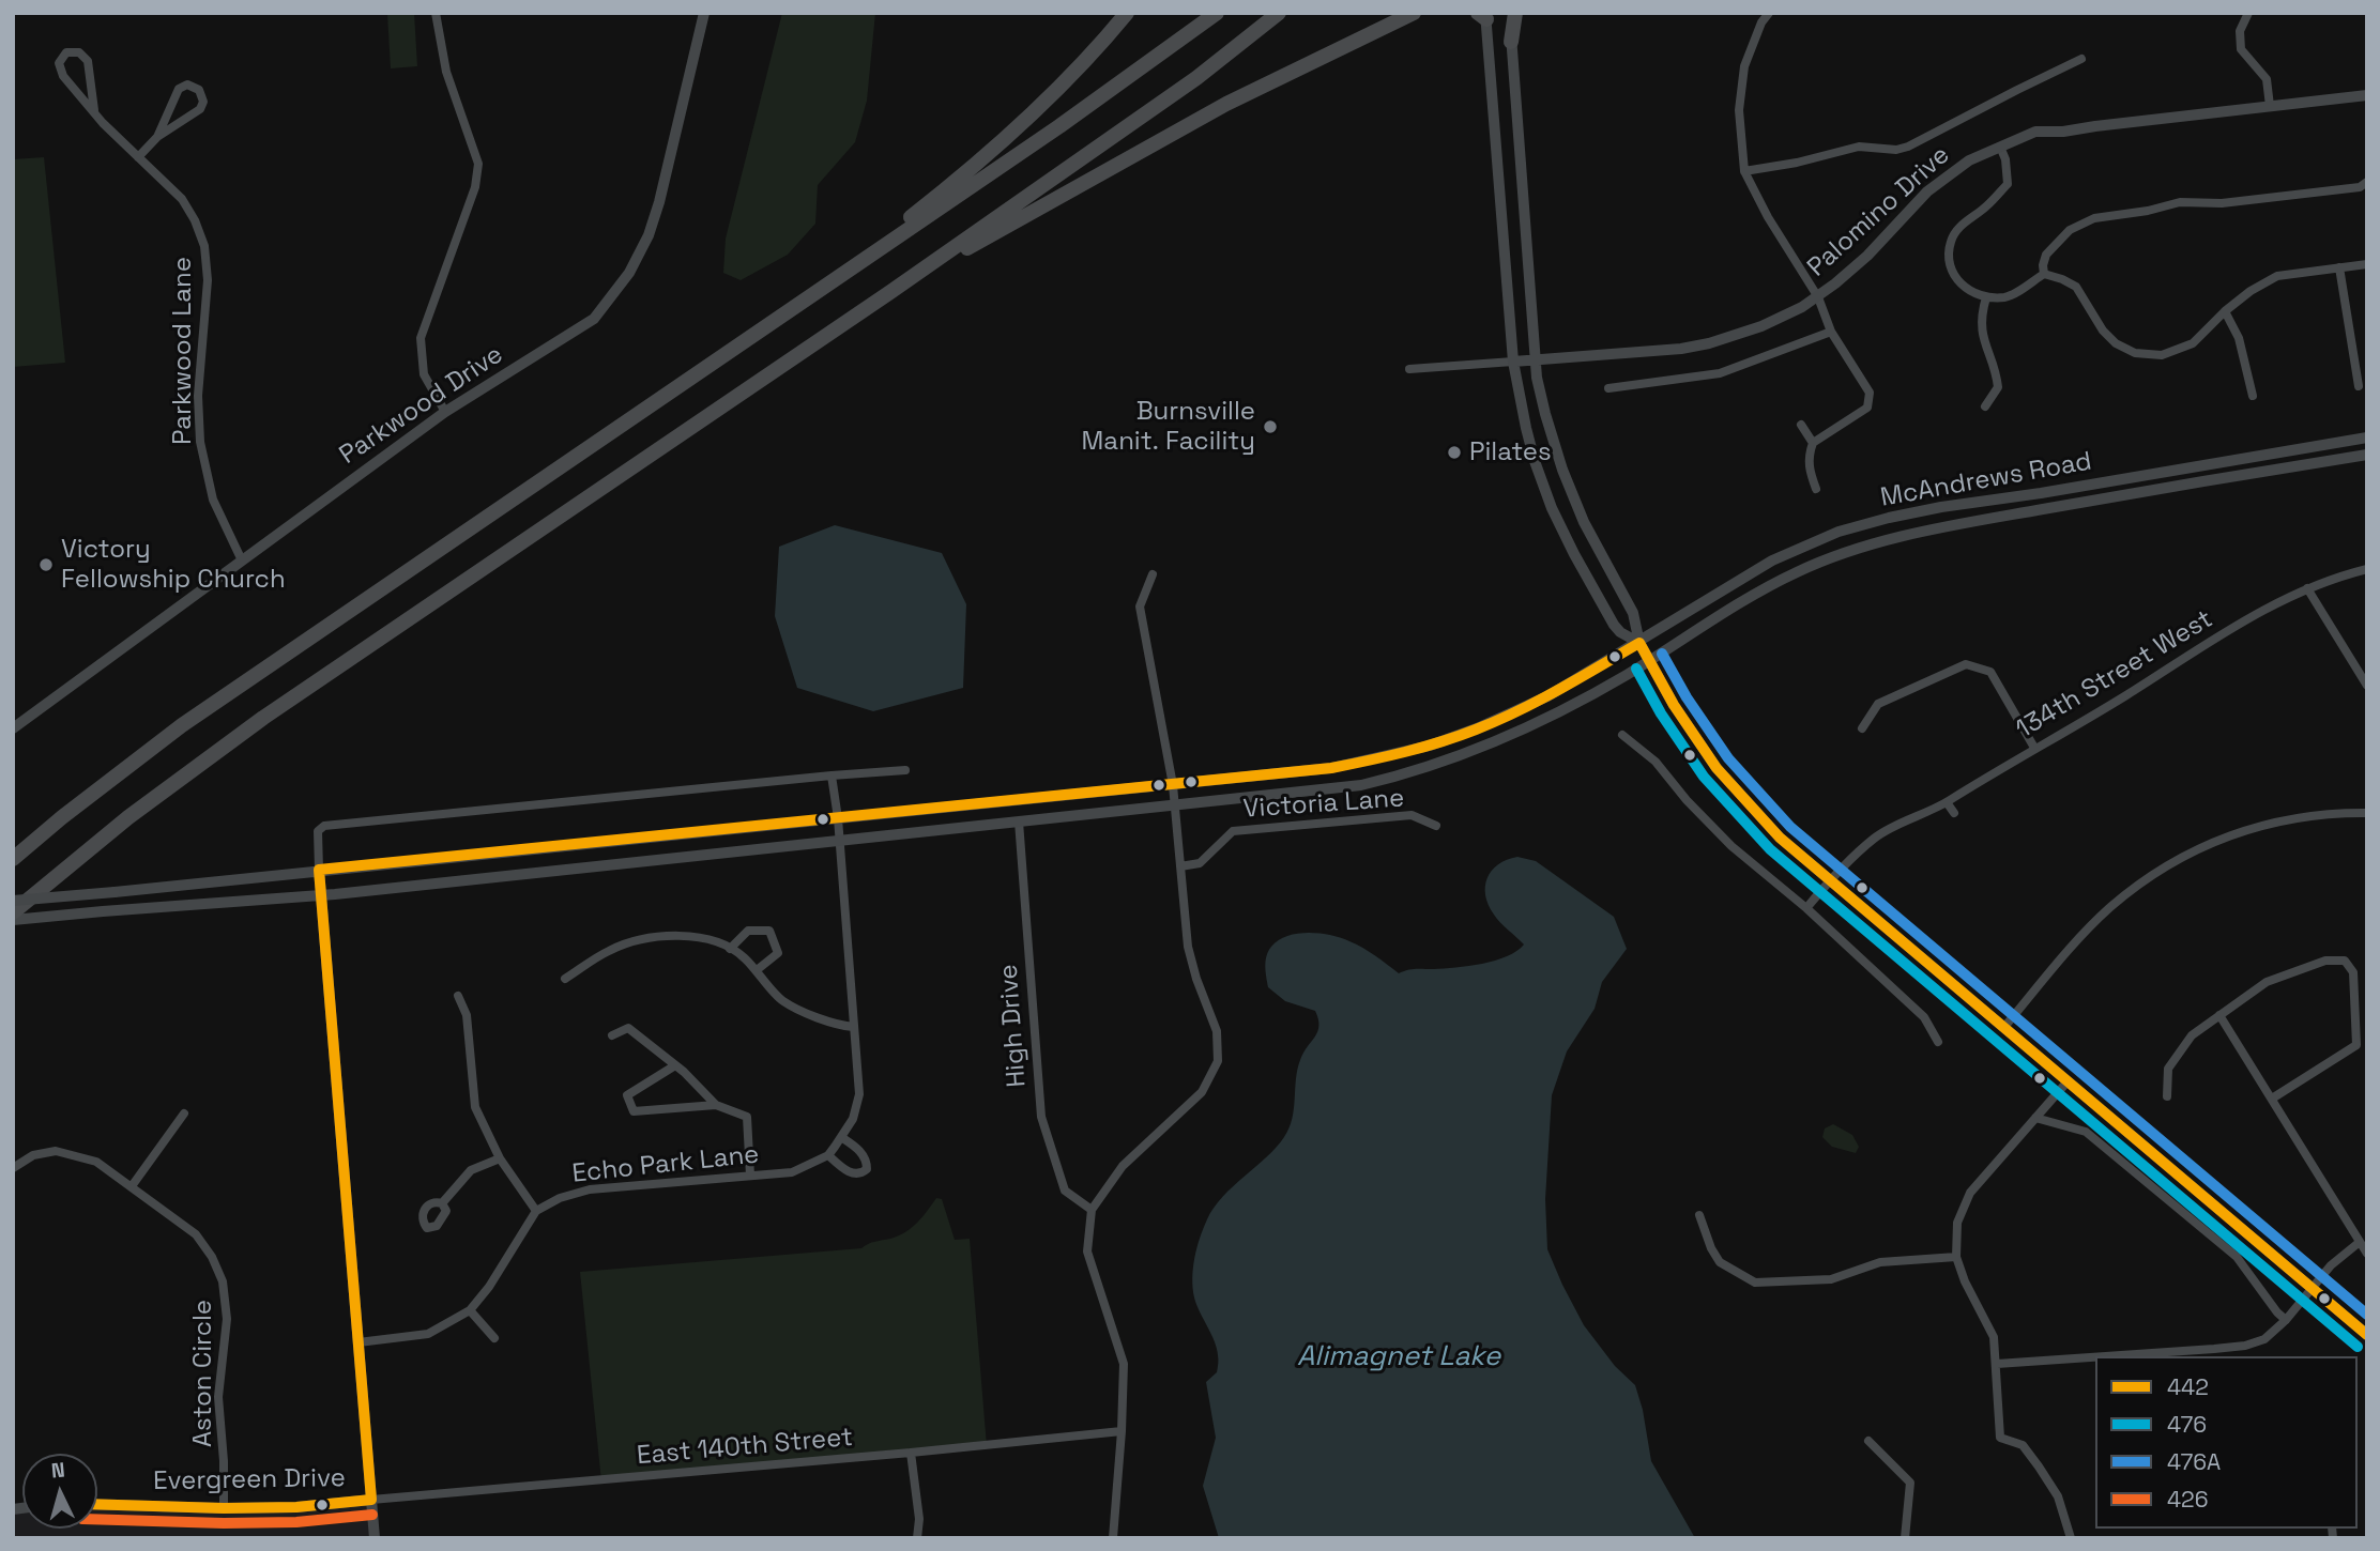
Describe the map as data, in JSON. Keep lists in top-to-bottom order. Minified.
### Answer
{"streets":{"street":["Palomino Drive","Parkwood Lane","Parkwood Drive","McAndrews Road","134th Street West","Victoria Lane","High Drive","Echo Park Lane","Aston Circle","East 140th Street","Evergreen Drive"]},"crossings":[["Parkwood Lane","Parkwood Drive"],["McAndrews Road","High Drive"],["McAndrews Road","Echo Park Lane"],["Aston Circle","Evergreen Drive"],["East 140th Street","Evergreen Drive"]],"water":["Alimagnet Lake"],"places":["Burnsville Manit. Facility","Pilates","Victory Fellowship Church"],"lines":["transit line 442","transit line 476A","transit line 476","transit line 426"],"legend":["442","476","476A","426"],"north":"top"}
